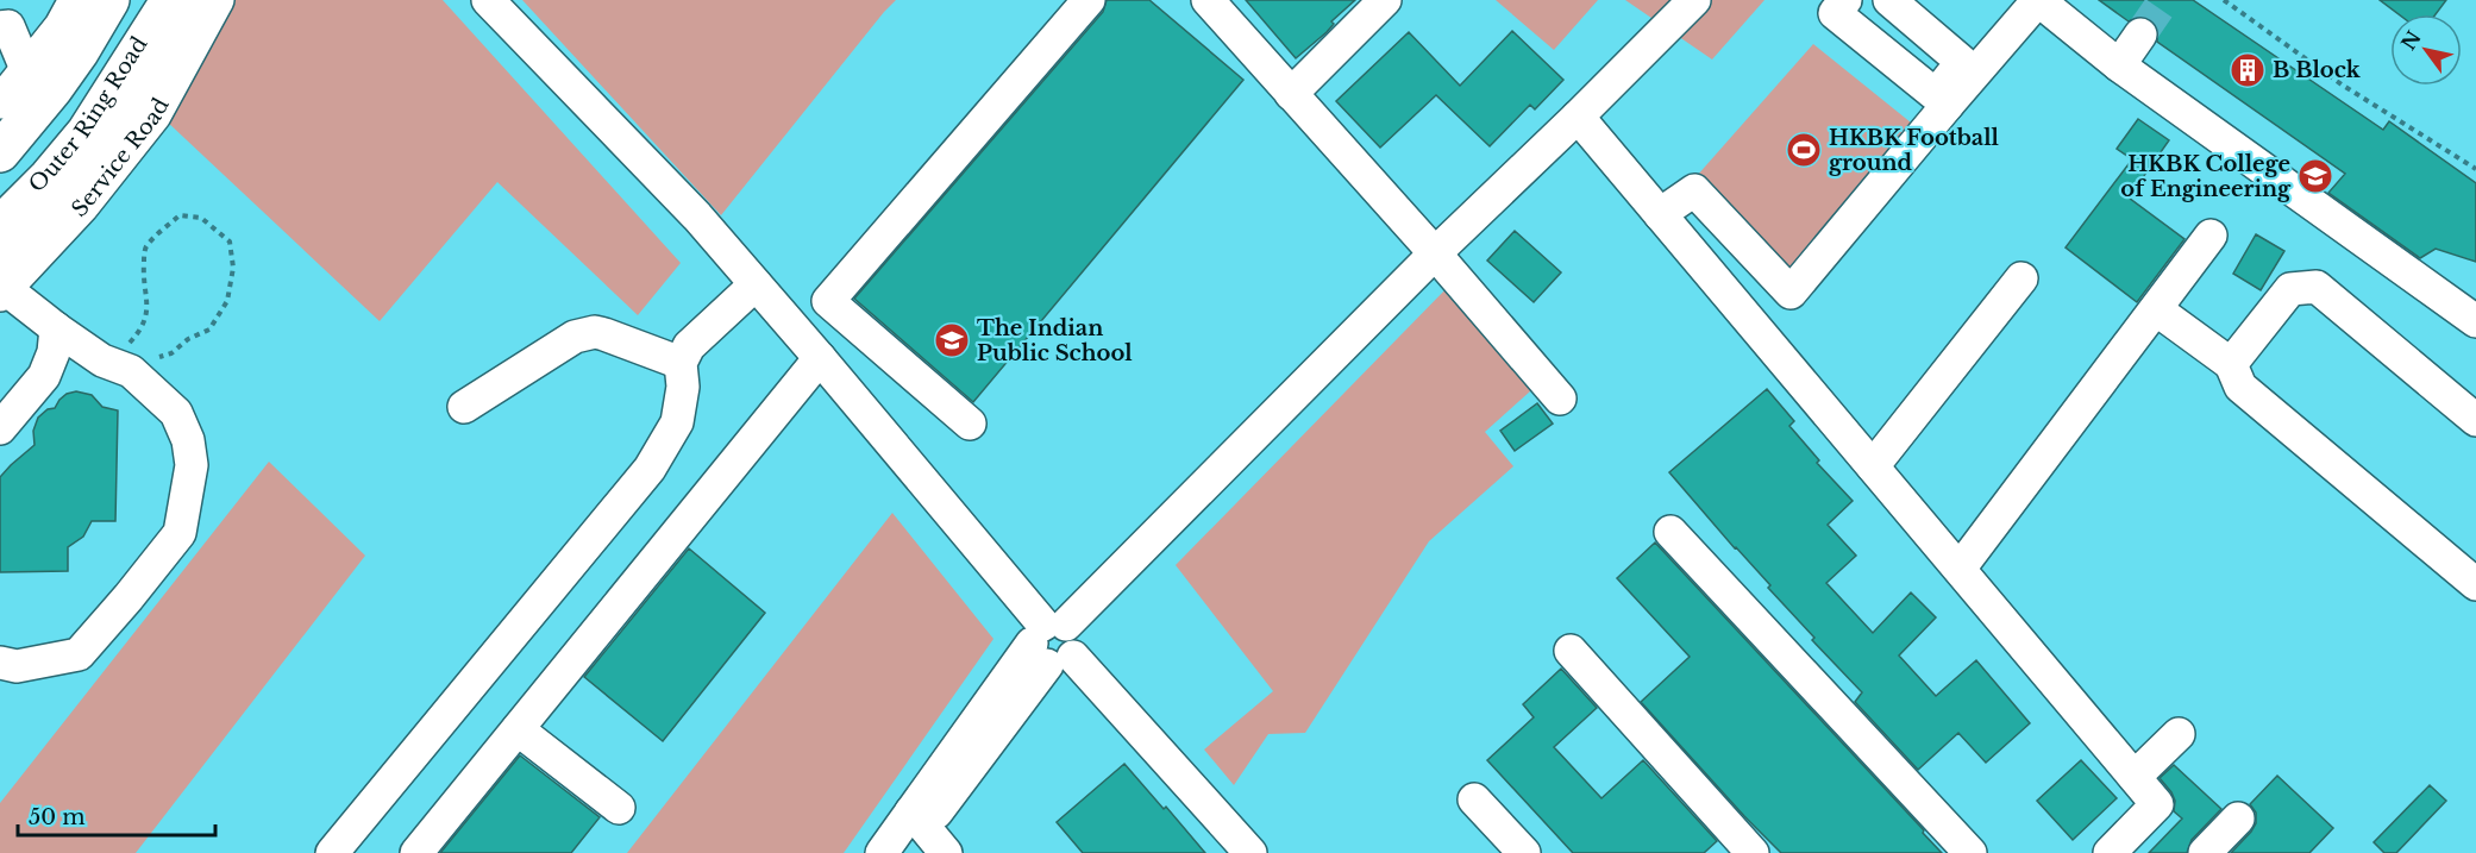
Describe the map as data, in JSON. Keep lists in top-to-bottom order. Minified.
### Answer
{"streets":{"highway":["Outer Ring Road"],"street":["Service Road"]},"places":{"building":["B Block"],"sports":["HKBK Football ground"],"school or university":["HKBK College of Engineering","The Indian Public School"]},"scale_bar":"50 m","north":"top left"}
